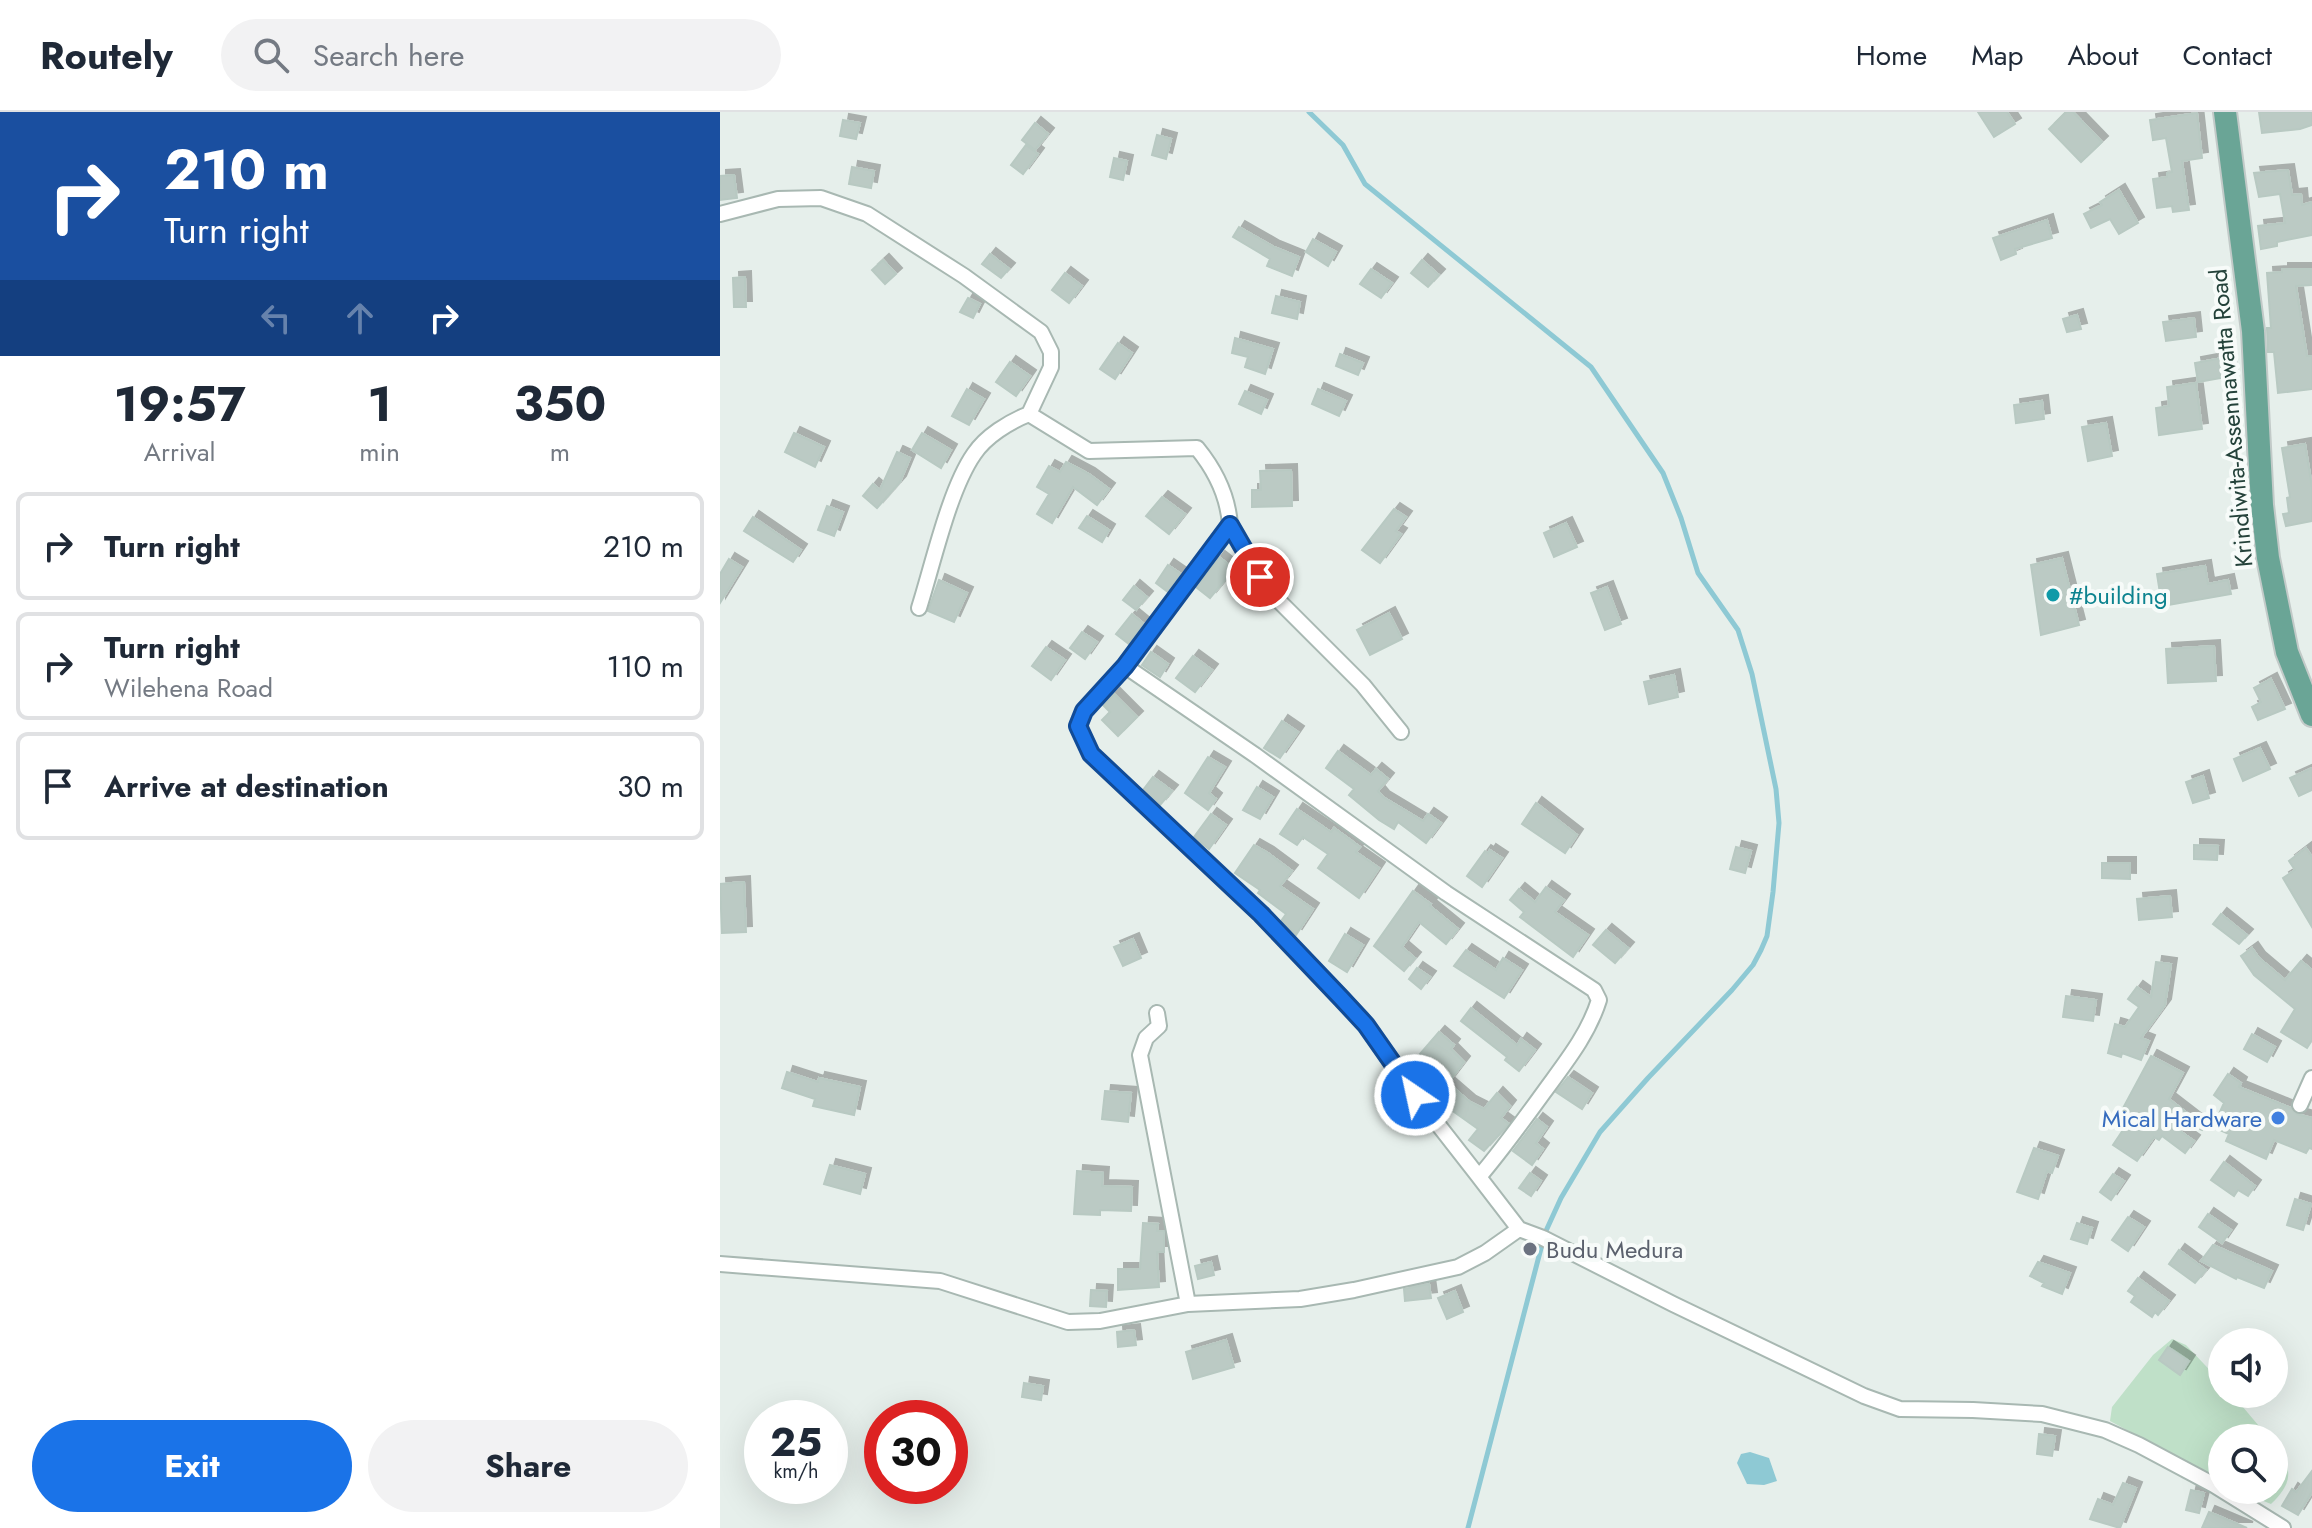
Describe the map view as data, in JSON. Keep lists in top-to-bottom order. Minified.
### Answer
{"streets":{"main road":["Krindiwita-Assennawatta Road"]},"places":["#building","Mical Hardware","Budu Medura"],"page":{"header":"Routely","search":"Search here","nav":["Home","Map","About","Contact"],"turn":["210 m","Turn right"],"eta":["19:57","Arrival","1","min","350","m"],"list":[{"name":"Turn right","value":"210 m"},{"name":"Turn right","note":"Wilehena Road","value":"110 m"},{"name":"Arrive at destination","value":"30 m"}],"speed":"25 km/h","limit":"30","buttons":["Exit","Share"]}}
